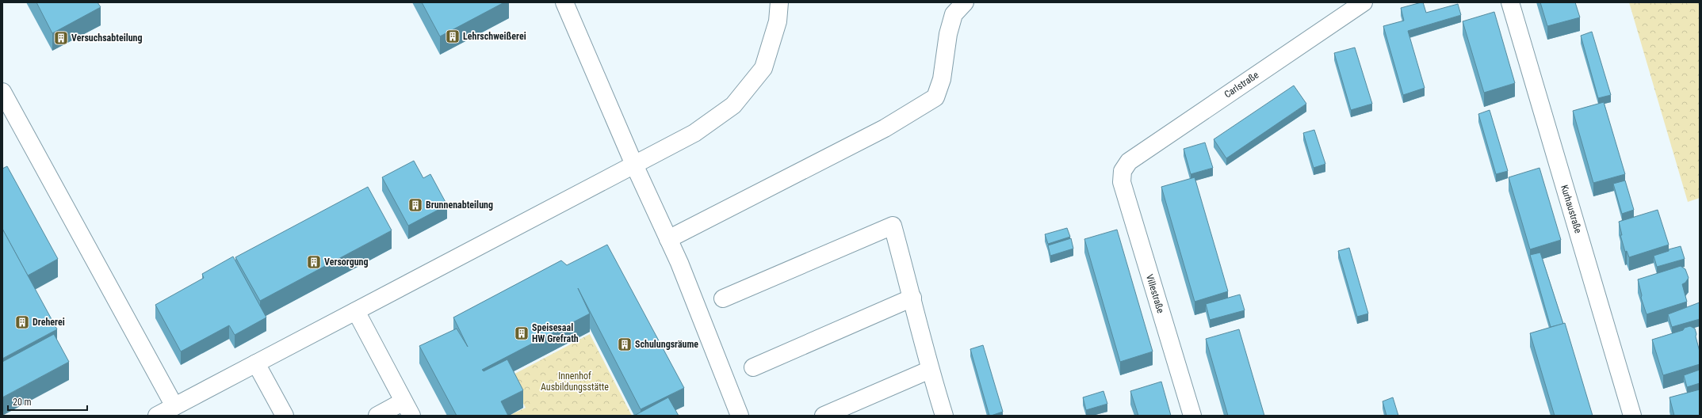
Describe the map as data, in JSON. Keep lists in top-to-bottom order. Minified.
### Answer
{"streets":{"street":["Carlstraße","Kurhaustraße","Villestraße"]},"crossings":[["Carlstraße","Villestraße"]],"parks":["Innenhof Ausbildungsstätte"],"places":{"building":["Lehrschweißerei","Versuchsabteilung","Brunnenabteilung","Versorgung","Dreherei","Speisesaal HW Grefrath","Schulungsräume"]},"scale_bar":"20 m"}
